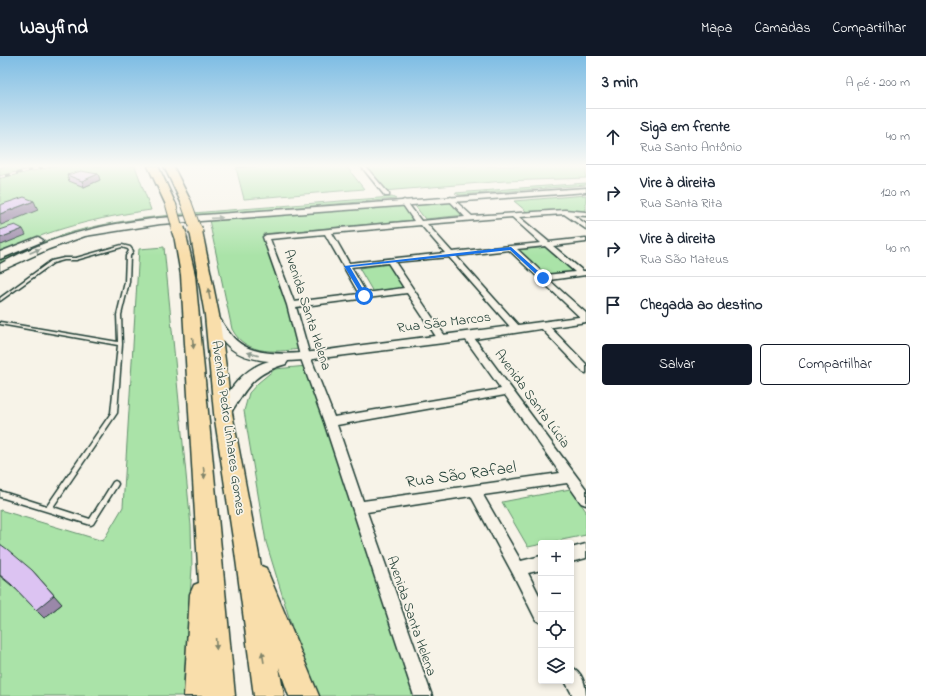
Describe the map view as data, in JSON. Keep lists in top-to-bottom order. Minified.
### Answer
{"streets":{"highway":["Avenida Pedro Linhares Gomes"],"street":["Avenida Santa Helena","Rua São Marcos","Avenida Santa Lúcia","Rua São Rafael"]},"crossings":[["Avenida Santa Helena","Rua São Marcos"],["Avenida Santa Helena","Rua São Rafael"],["Rua São Marcos","Avenida Santa Lúcia"],["Avenida Santa Lúcia","Rua São Rafael"]],"page":{"header":"Wayfind","nav":["Mapa","Camadas","Compartilhar"],"heading":["3 min","A pé · 200 m"],"list":[["Siga em frente","Rua Santo Antônio","40 m"],["Vire à direita","Rua Santa Rita","120 m"],["Vire à direita","Rua São Mateus","40 m"],"Chegada ao destino"],"buttons":["Salvar","Compartilhar"],"map_buttons":["+","−"]}}
